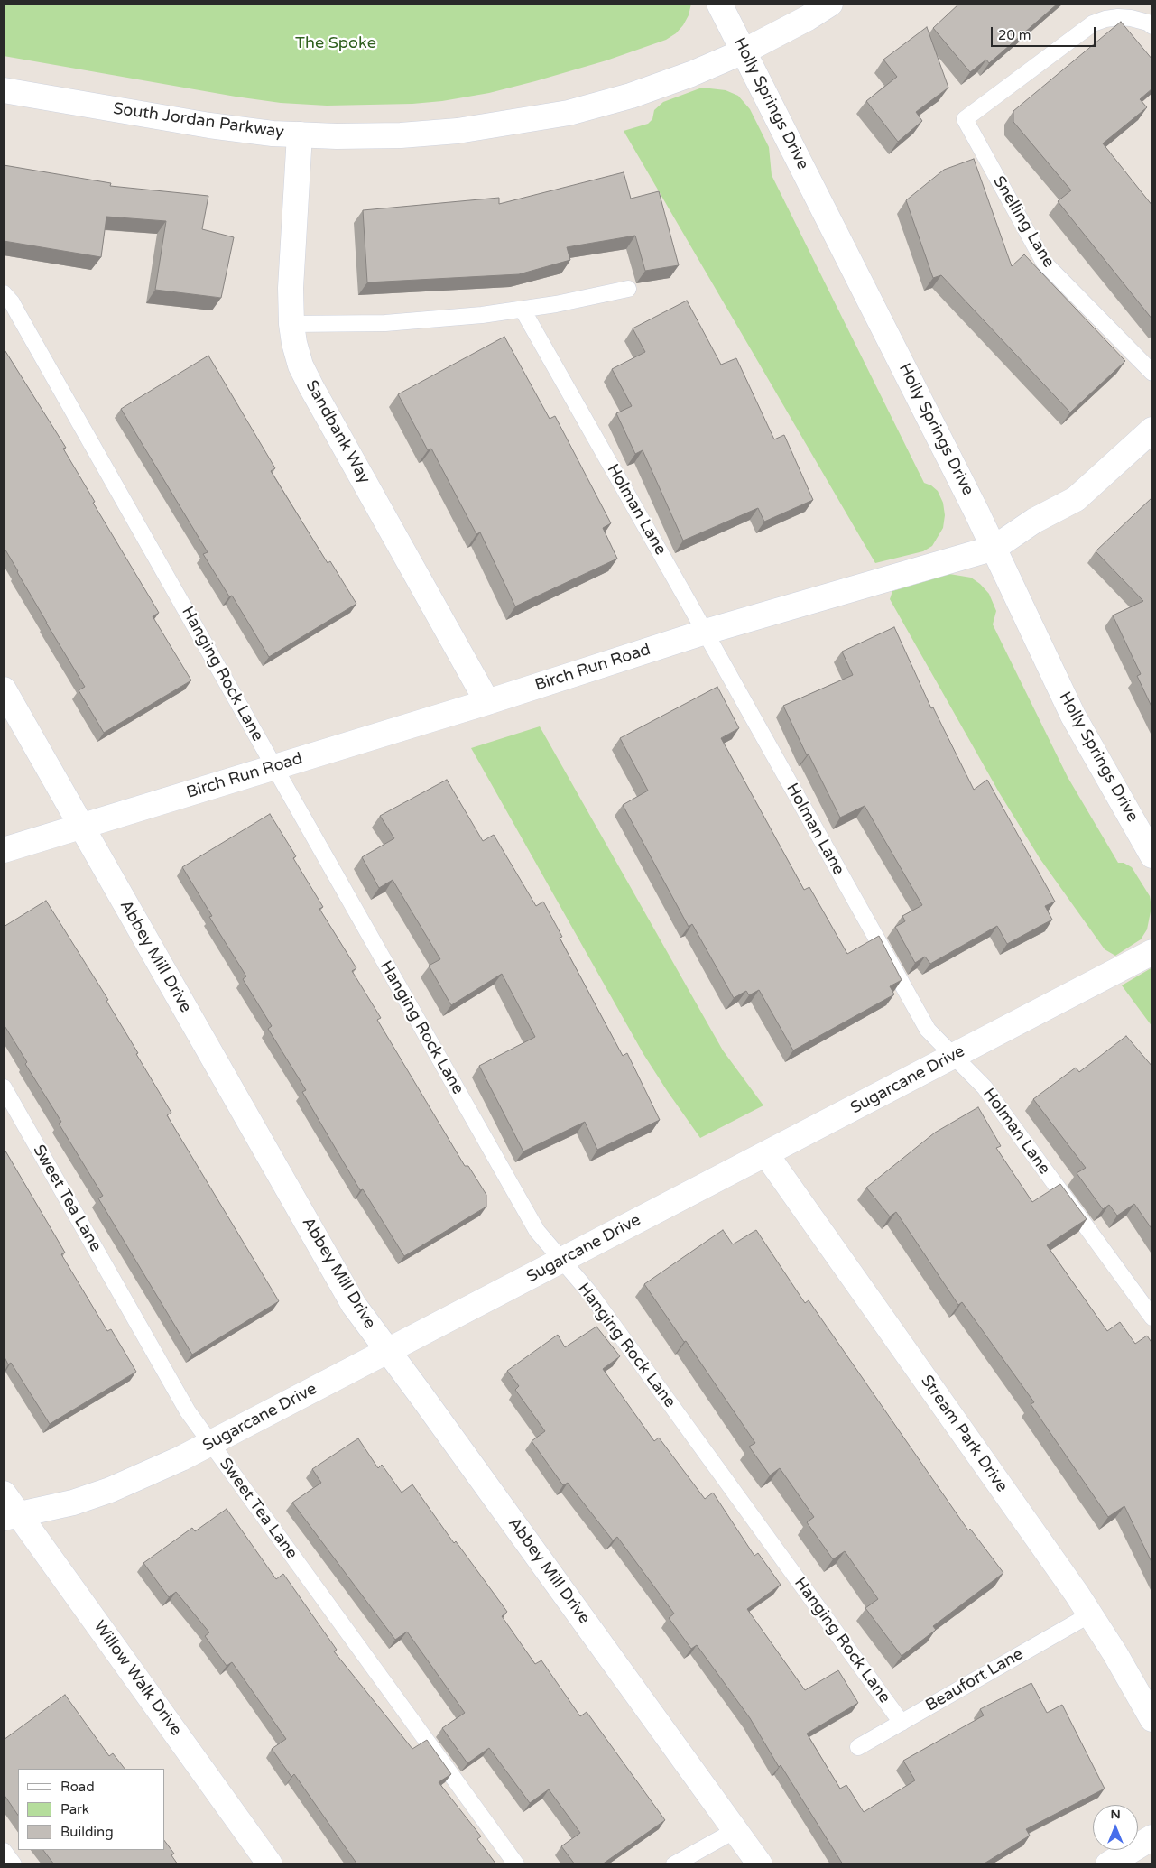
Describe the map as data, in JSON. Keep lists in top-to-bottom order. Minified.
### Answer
{"streets":{"street":["Holly Springs Drive","South Jordan Parkway","Sandbank Way","Birch Run Road","Abbey Mill Drive","Sugarcane Drive","Stream Park Drive","Willow Walk Drive"],"lane":["Snelling Lane","Holman Lane","Hanging Rock Lane","Sweet Tea Lane","Beaufort Lane"]},"crossings":[["Holly Springs Drive","South Jordan Parkway"],["Holly Springs Drive","Birch Run Road"],["South Jordan Parkway","Sandbank Way"],["Sandbank Way","Birch Run Road"],["Holman Lane","Birch Run Road"],["Holman Lane","Sugarcane Drive"],["Birch Run Road","Hanging Rock Lane"],["Birch Run Road","Abbey Mill Drive"],["Hanging Rock Lane","Sugarcane Drive"],["Hanging Rock Lane","Beaufort Lane"],["Abbey Mill Drive","Sugarcane Drive"],["Sugarcane Drive","Sweet Tea Lane"],["Sugarcane Drive","Stream Park Drive"],["Sugarcane Drive","Willow Walk Drive"],["Stream Park Drive","Beaufort Lane"]],"parks":["The Spoke"],"legend":["Road","Park","Building"],"scale_bar":"20 m","north":"top"}
